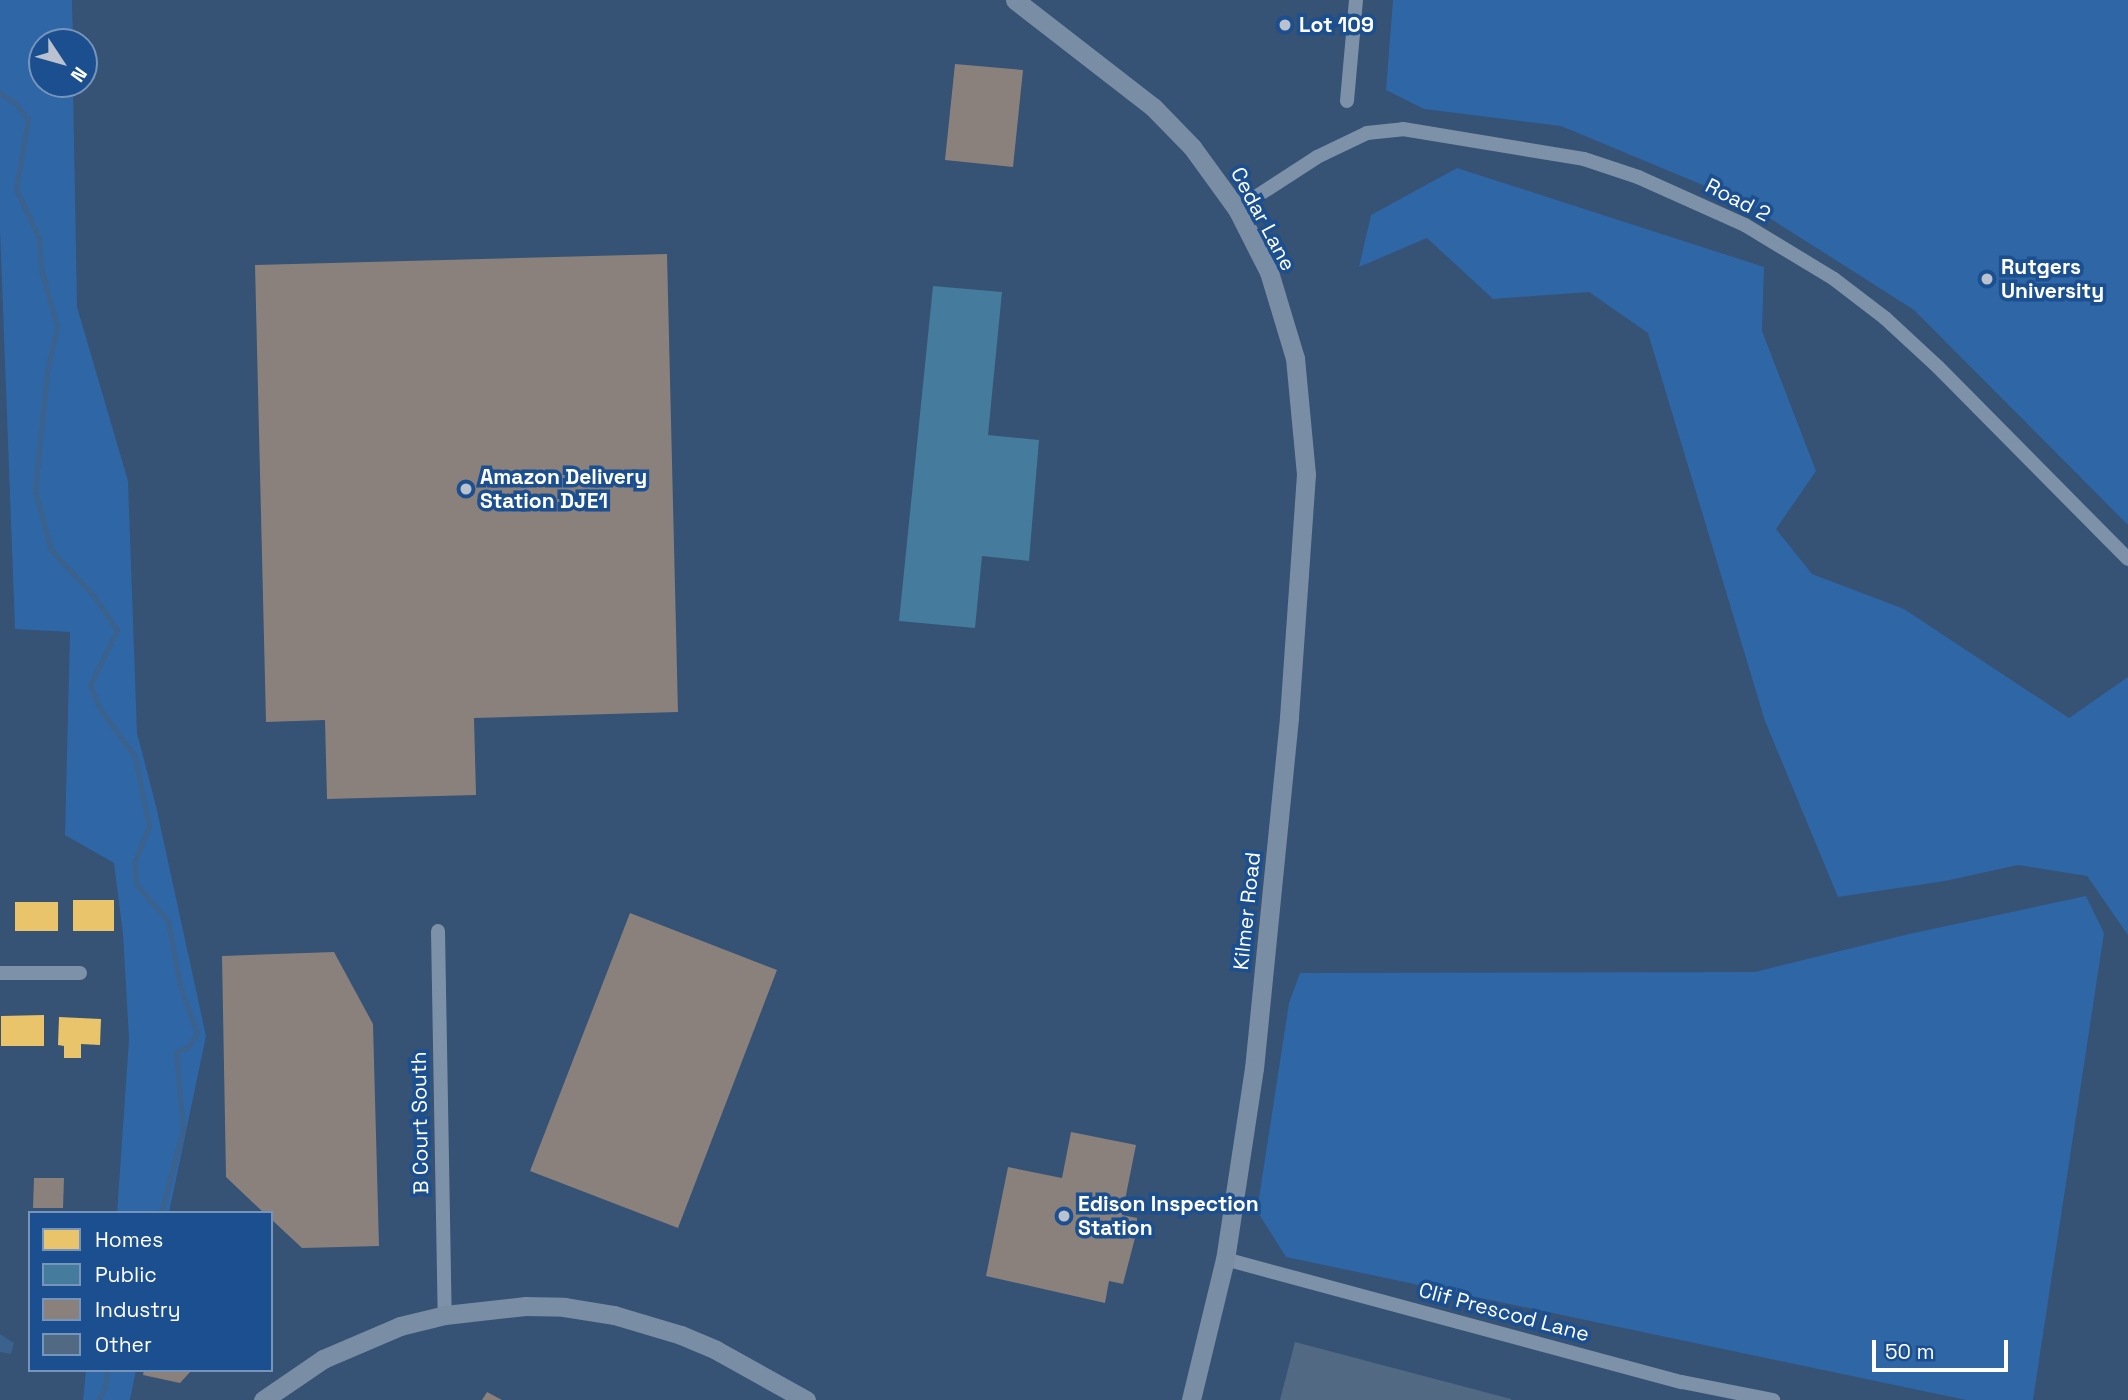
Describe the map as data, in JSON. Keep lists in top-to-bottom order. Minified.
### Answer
{"streets":{"street":["Road 2","Cedar Lane","Kilmer Road","B Court South","Clif Prescod Lane"]},"crossings":[["Road 2","Cedar Lane"],["Cedar Lane","Kilmer Road"],["Kilmer Road","Clif Prescod Lane"]],"places":["Lot 109","Rutgers University","Amazon Delivery Station DJE1","Edison Inspection Station"],"legend":["Homes","Public","Industry","Other"],"scale_bar":"50 m","north":"bottom right"}
